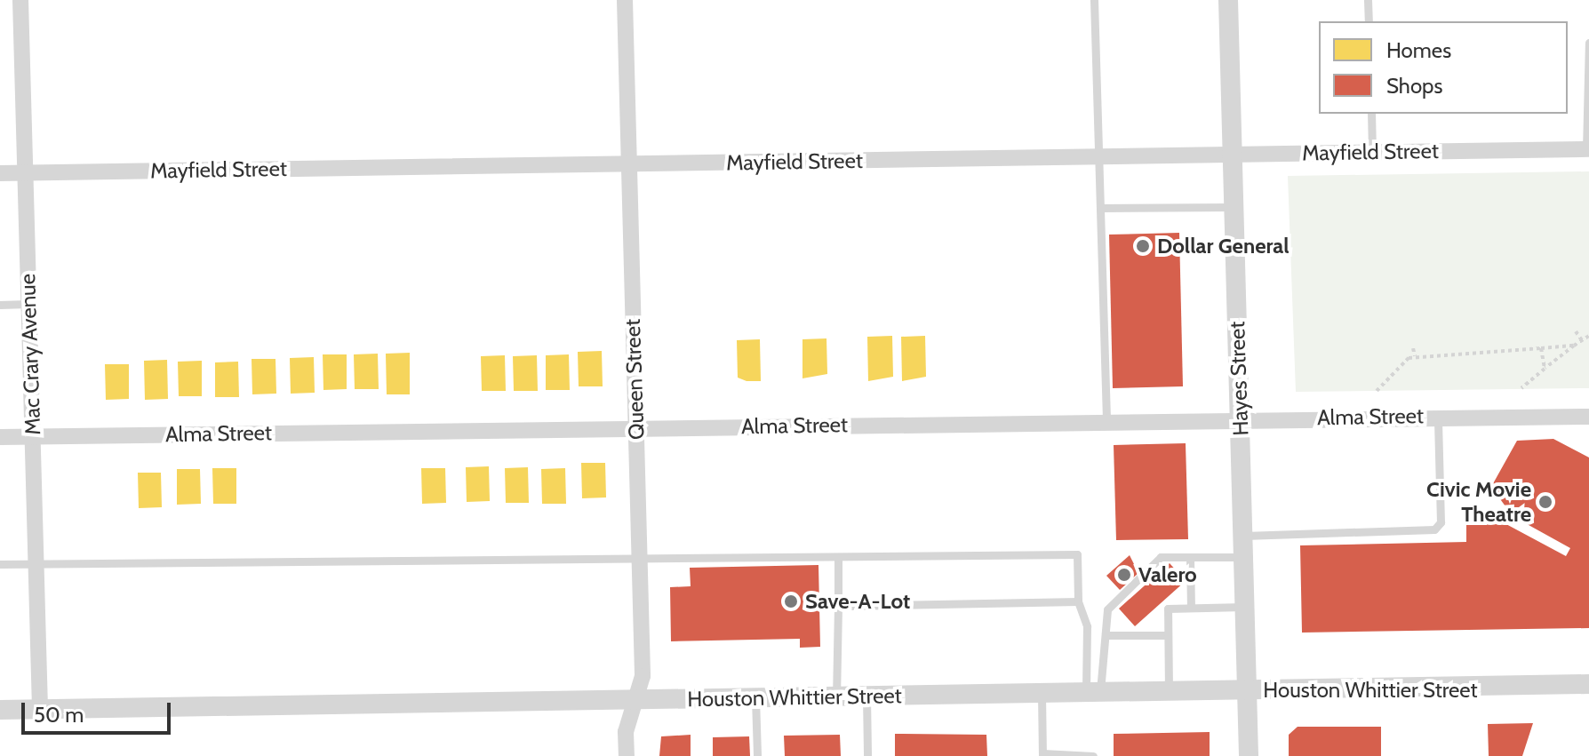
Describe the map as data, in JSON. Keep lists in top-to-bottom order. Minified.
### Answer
{"streets":{"street":["Mayfield Street","Mac Crary Avenue","Hayes Street","Queen Street","Alma Street","Houston Whittier Street"]},"crossings":[["Mayfield Street","Mac Crary Avenue"],["Mayfield Street","Hayes Street"],["Mayfield Street","Queen Street"],["Mac Crary Avenue","Alma Street"],["Mac Crary Avenue","Houston Whittier Street"],["Hayes Street","Alma Street"],["Hayes Street","Houston Whittier Street"],["Queen Street","Alma Street"],["Queen Street","Houston Whittier Street"]],"places":["Dollar General","Civic Movie Theatre","Valero","Save-A-Lot"],"legend":["Homes","Shops"],"scale_bar":"50 m"}
